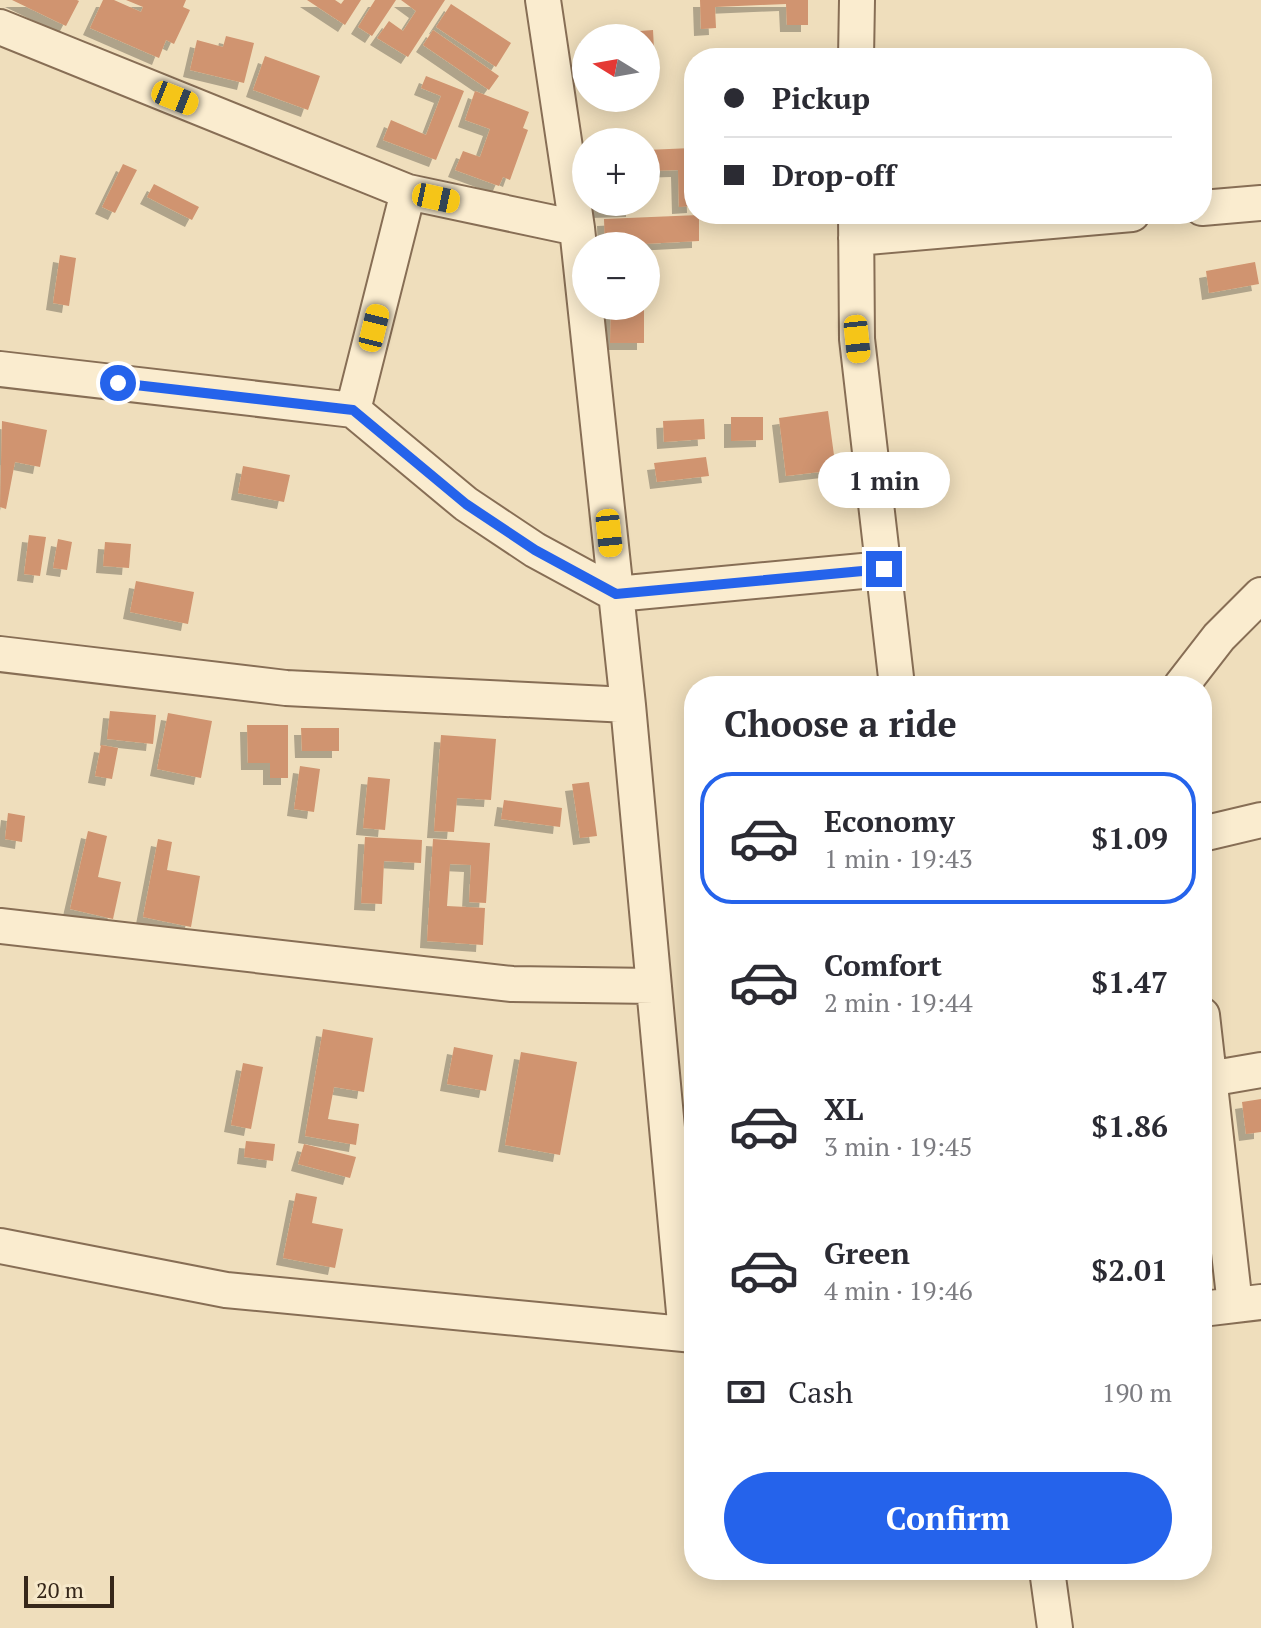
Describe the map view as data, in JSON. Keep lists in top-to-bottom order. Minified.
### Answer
{"scale_bar":"20 m","north":"left","page":{"map_buttons":["+","−"],"banner":["Pickup","Drop-off"],"bubble":"1 min","heading":"Choose a ride","list":[{"name":"Economy","note":"1 min · 19:43","value":"$1.09"},{"name":"Comfort","note":"2 min · 19:44","value":"$1.47"},{"name":"XL","note":"3 min · 19:45","value":"$1.86"},{"name":"Green","note":"4 min · 19:46","value":"$2.01"}],"pay":["Cash","190 m"],"buttons":"Confirm","scale":"20 m"}}
